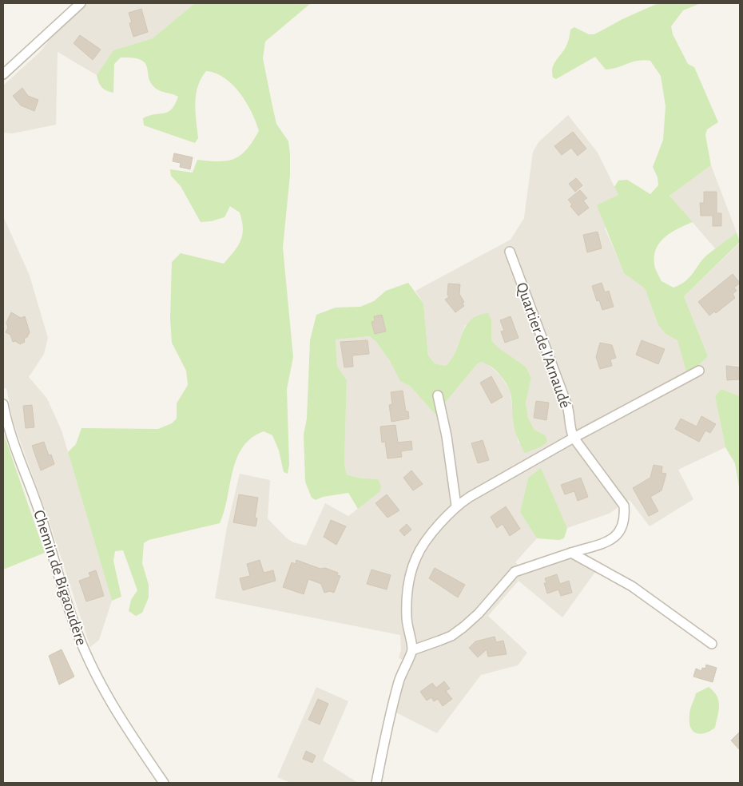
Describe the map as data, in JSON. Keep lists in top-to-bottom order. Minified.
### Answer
{"streets":{"street":["Quartier de l'Arnaudé","Chemin de Bigaoudère"]}}
